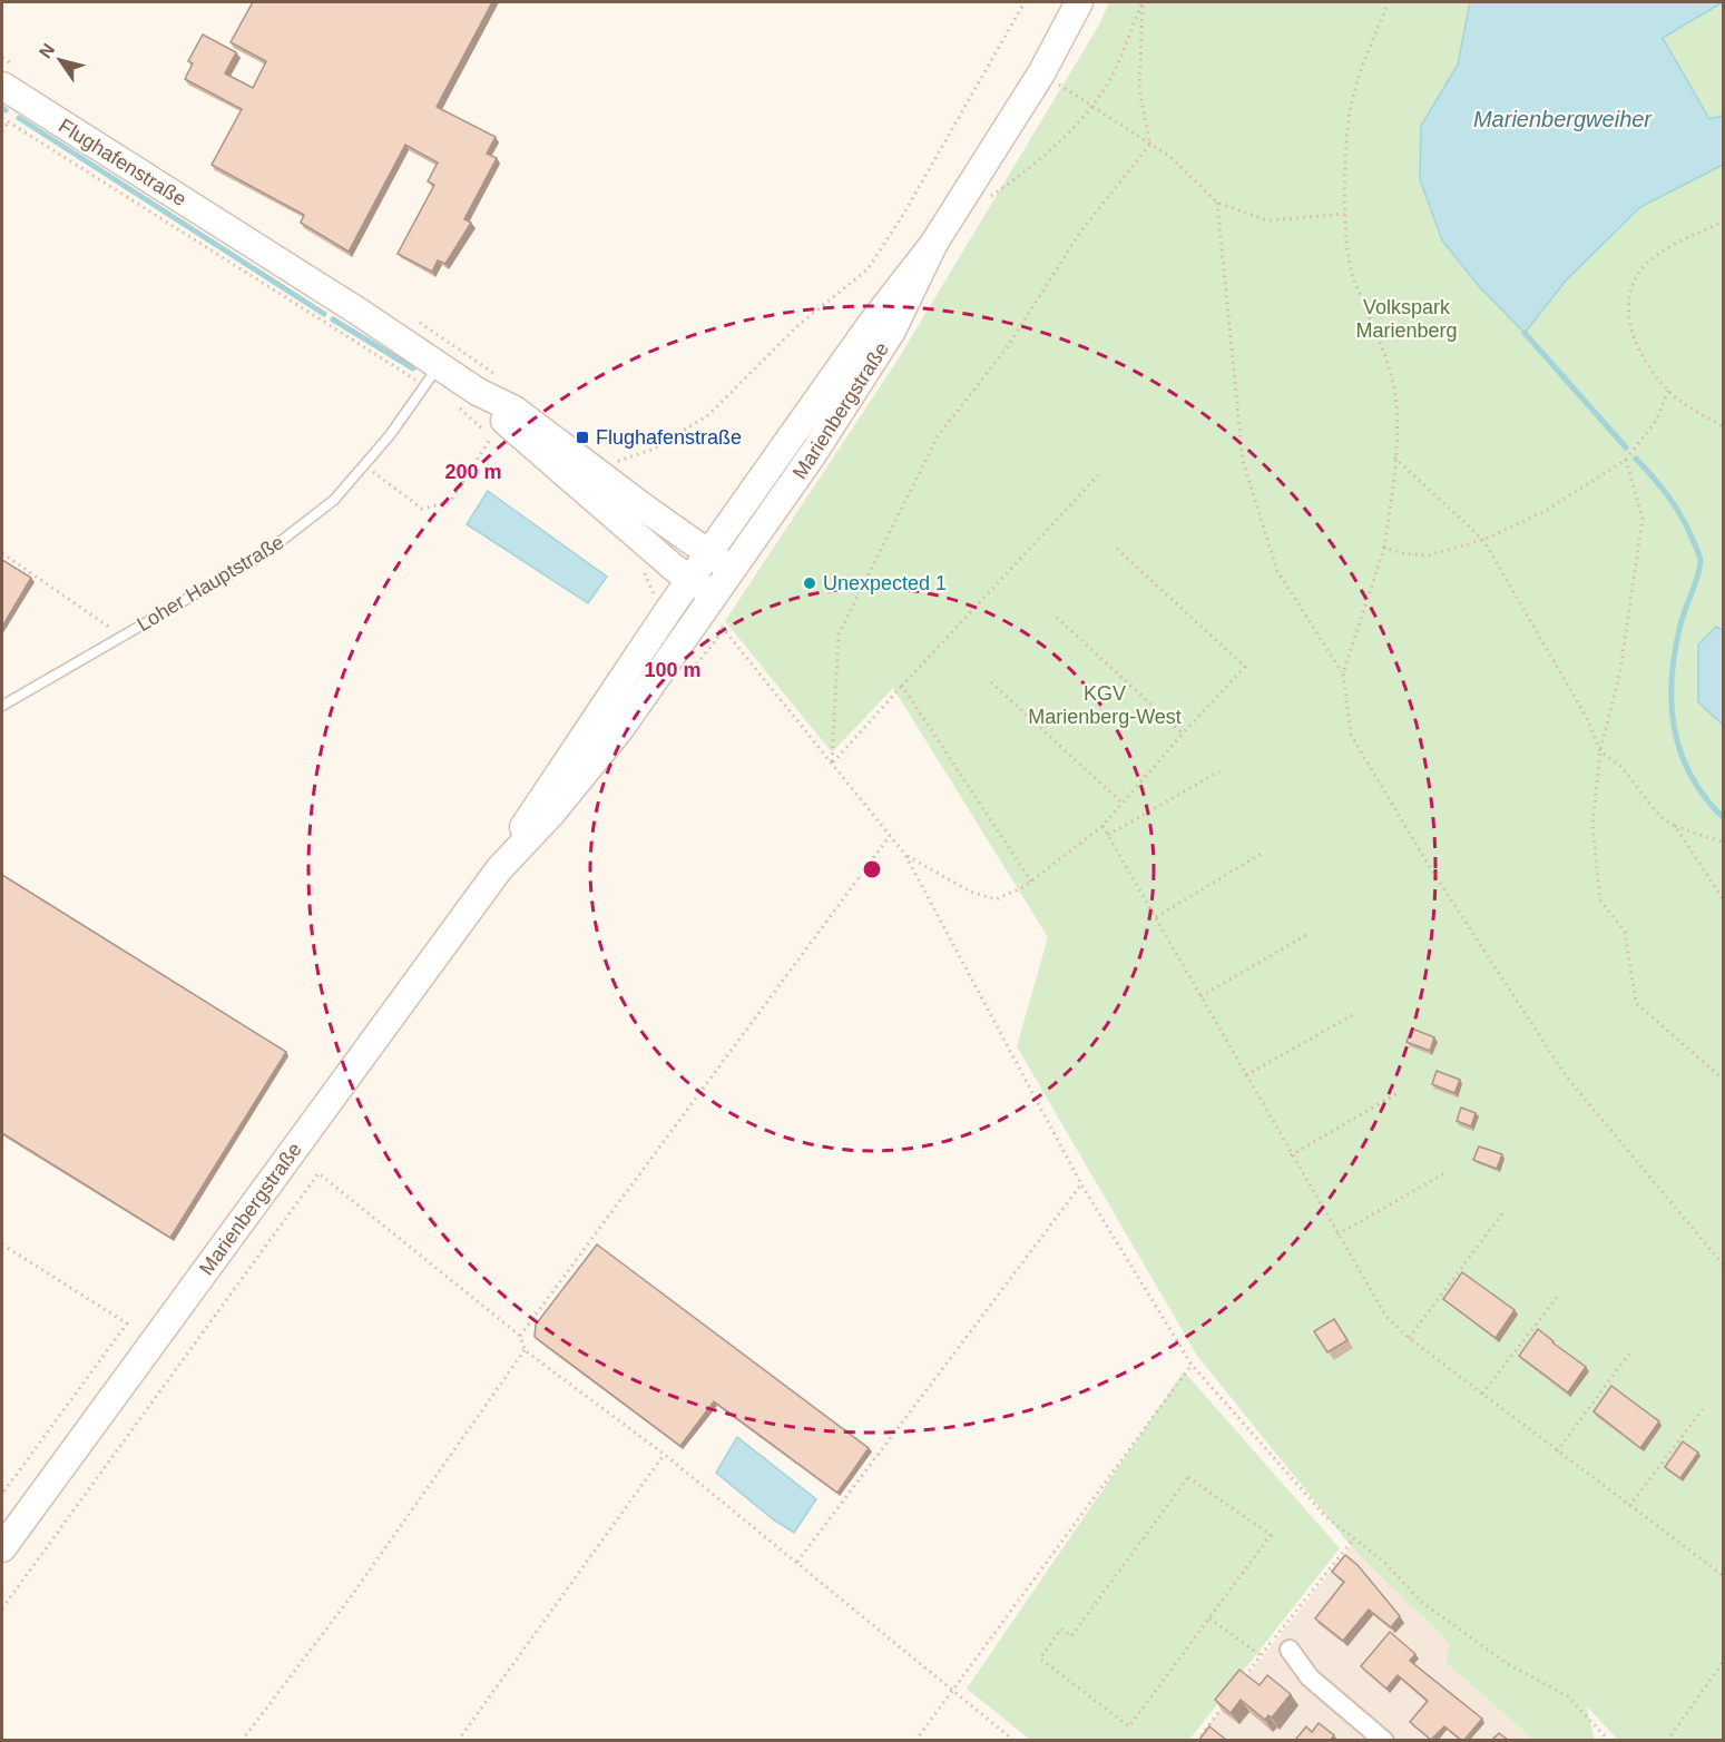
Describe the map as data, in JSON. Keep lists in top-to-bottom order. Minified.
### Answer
{"streets":{"main road":["Flughafenstraße","Marienbergstraße"],"lane":["Loher Hauptstraße"]},"crossings":[["Flughafenstraße","Marienbergstraße"],["Flughafenstraße","Loher Hauptstraße"]],"water":["Marienbergweiher"],"parks":["Volkspark Marienberg","KGV Marienberg-West"],"places":{"transit":["Flughafenstraße"],"other":["Unexpected 1"]},"north":"top left","rings":["200 m","100 m"]}
